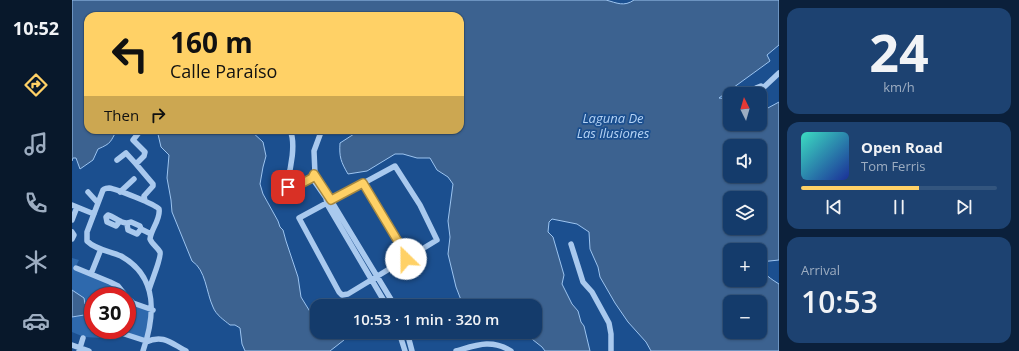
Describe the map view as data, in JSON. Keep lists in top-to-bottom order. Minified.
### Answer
{"water":["Laguna De Las Ilusiones"],"north":"top","page":{"tabs":"10:52","tile":[["24","km/h"],["Arrival","10:53"]],"turn":["160 m","Calle Paraíso"],"map_buttons":["+","−"],"then":"Then","song":["Open Road","Tom Ferris"],"limit":"30","trip":"10:53 · 1 min · 320 m"}}
